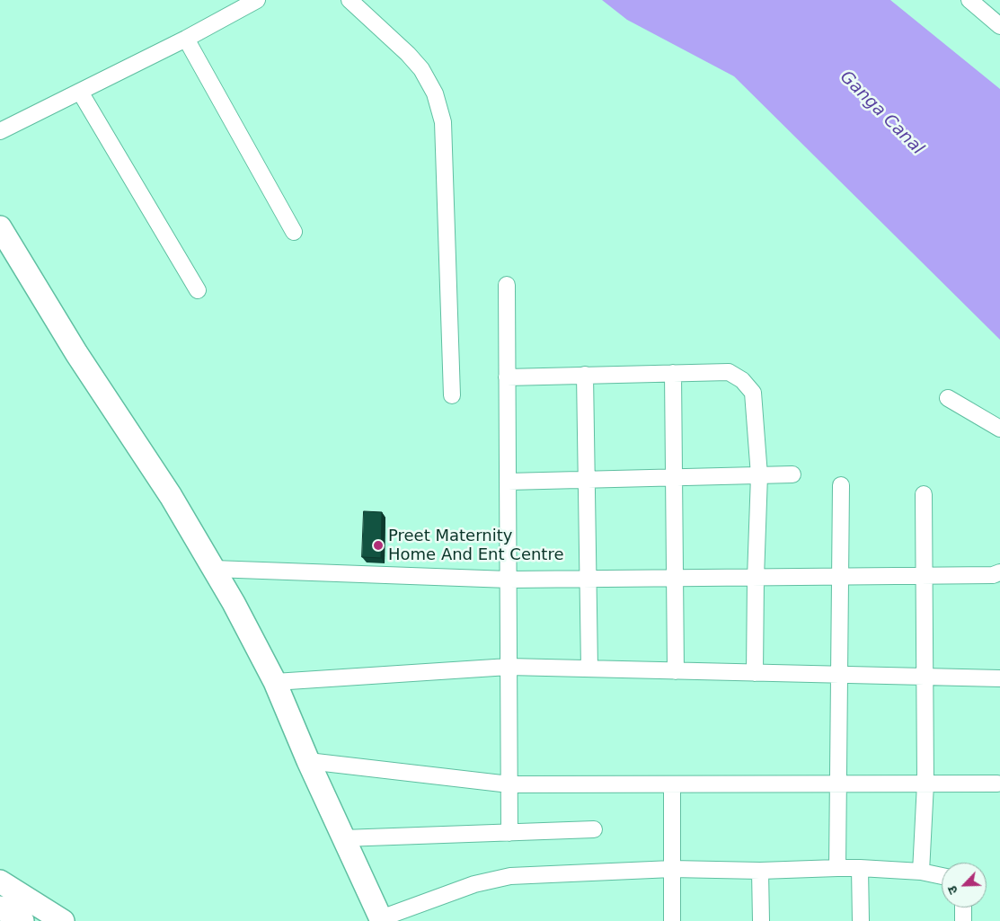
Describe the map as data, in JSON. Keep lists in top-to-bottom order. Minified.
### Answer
{"water":["Ganga Canal"],"places":["Preet Maternity Home And Ent Centre"],"north":"bottom left"}
